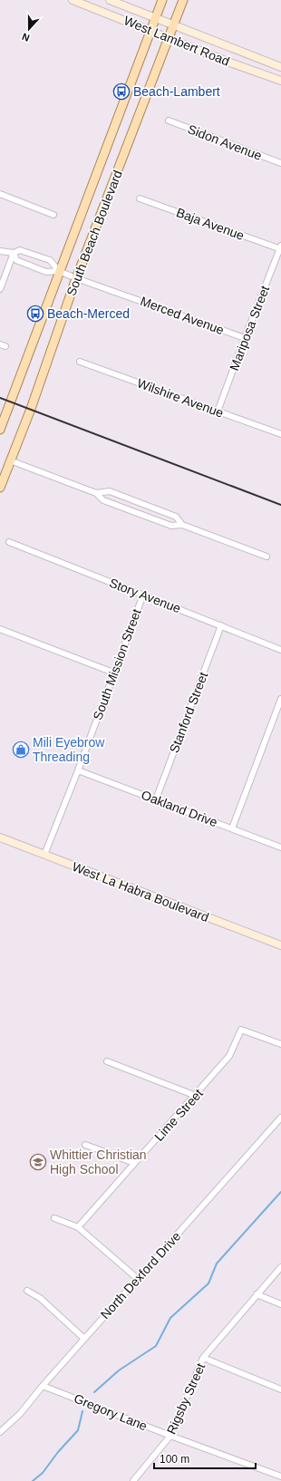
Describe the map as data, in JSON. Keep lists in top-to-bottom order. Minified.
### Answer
{"streets":{"main road":["West Lambert Road","South Beach Boulevard","West La Habra Boulevard"],"street":["Sidon Avenue","Baja Avenue","Merced Avenue","Mariposa Street","Wilshire Avenue","Story Avenue","South Mission Street","Stanford Street","Oakland Drive","Lime Street","North Dexford Drive","Rigsby Street","Gregory Lane"]},"crossings":[["West Lambert Road","South Beach Boulevard"],["Baja Avenue","Mariposa Street"],["South Beach Boulevard","Merced Avenue"],["Merced Avenue","Mariposa Street"],["Mariposa Street","Wilshire Avenue"],["Story Avenue","South Mission Street"],["Story Avenue","Stanford Street"],["South Mission Street","Oakland Drive"],["South Mission Street","West La Habra Boulevard"],["Stanford Street","Oakland Drive"],["North Dexford Drive","Gregory Lane"],["Rigsby Street","Gregory Lane"]],"places":{"bus stop":["Beach-Lambert","Beach-Merced"],"shop":["Mili Eyebrow Threading"],"school or university":["Whittier Christian High School"]},"scale_bar":"100 m","north":"bottom"}
